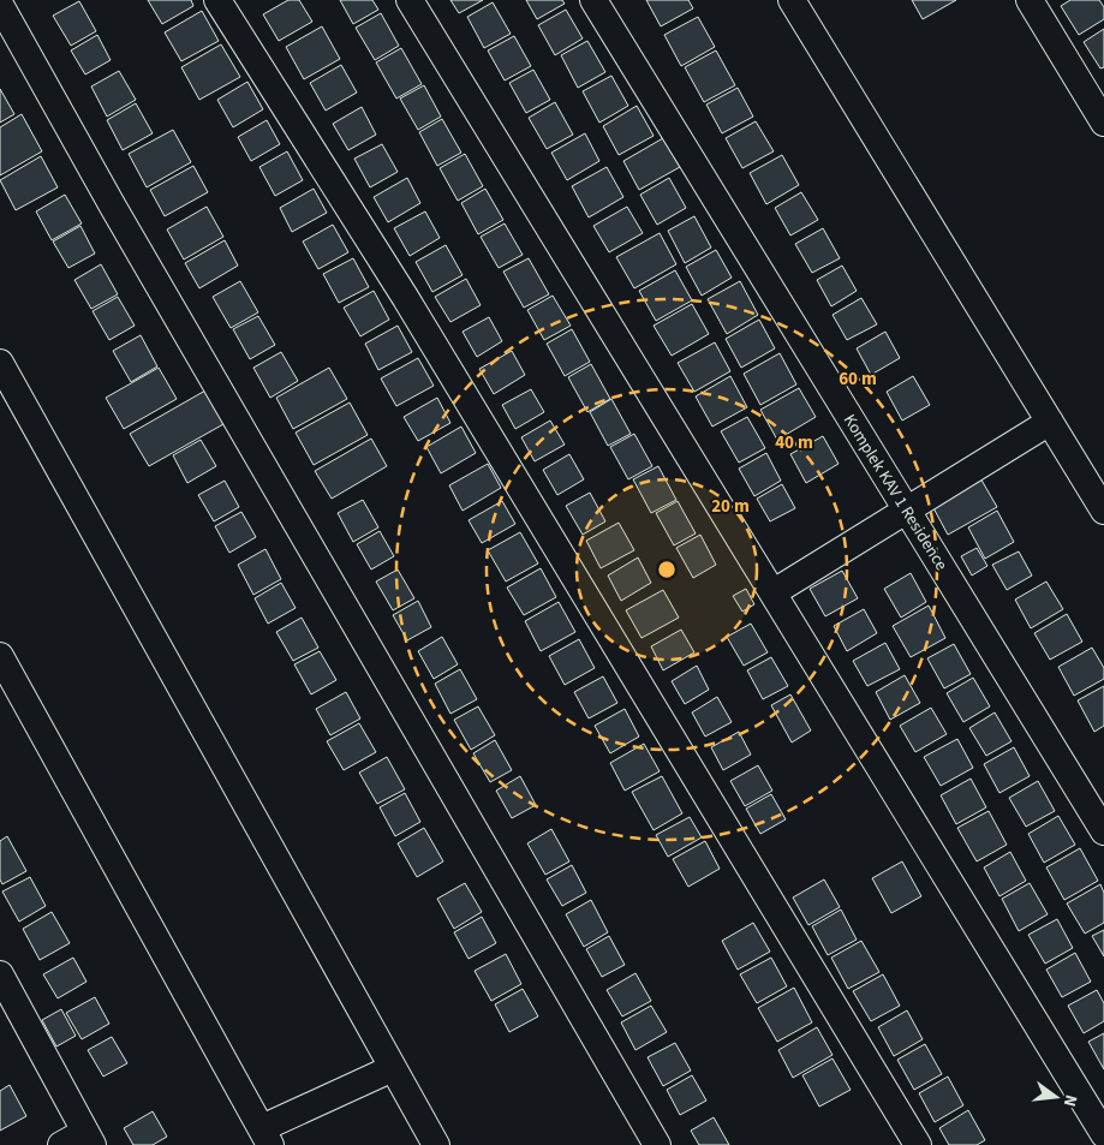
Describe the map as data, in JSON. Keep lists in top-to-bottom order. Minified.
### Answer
{"streets":{"street":["Komplek KAV 1 Residence"]},"north":"right","rings":["60 m","40 m","20 m"]}
